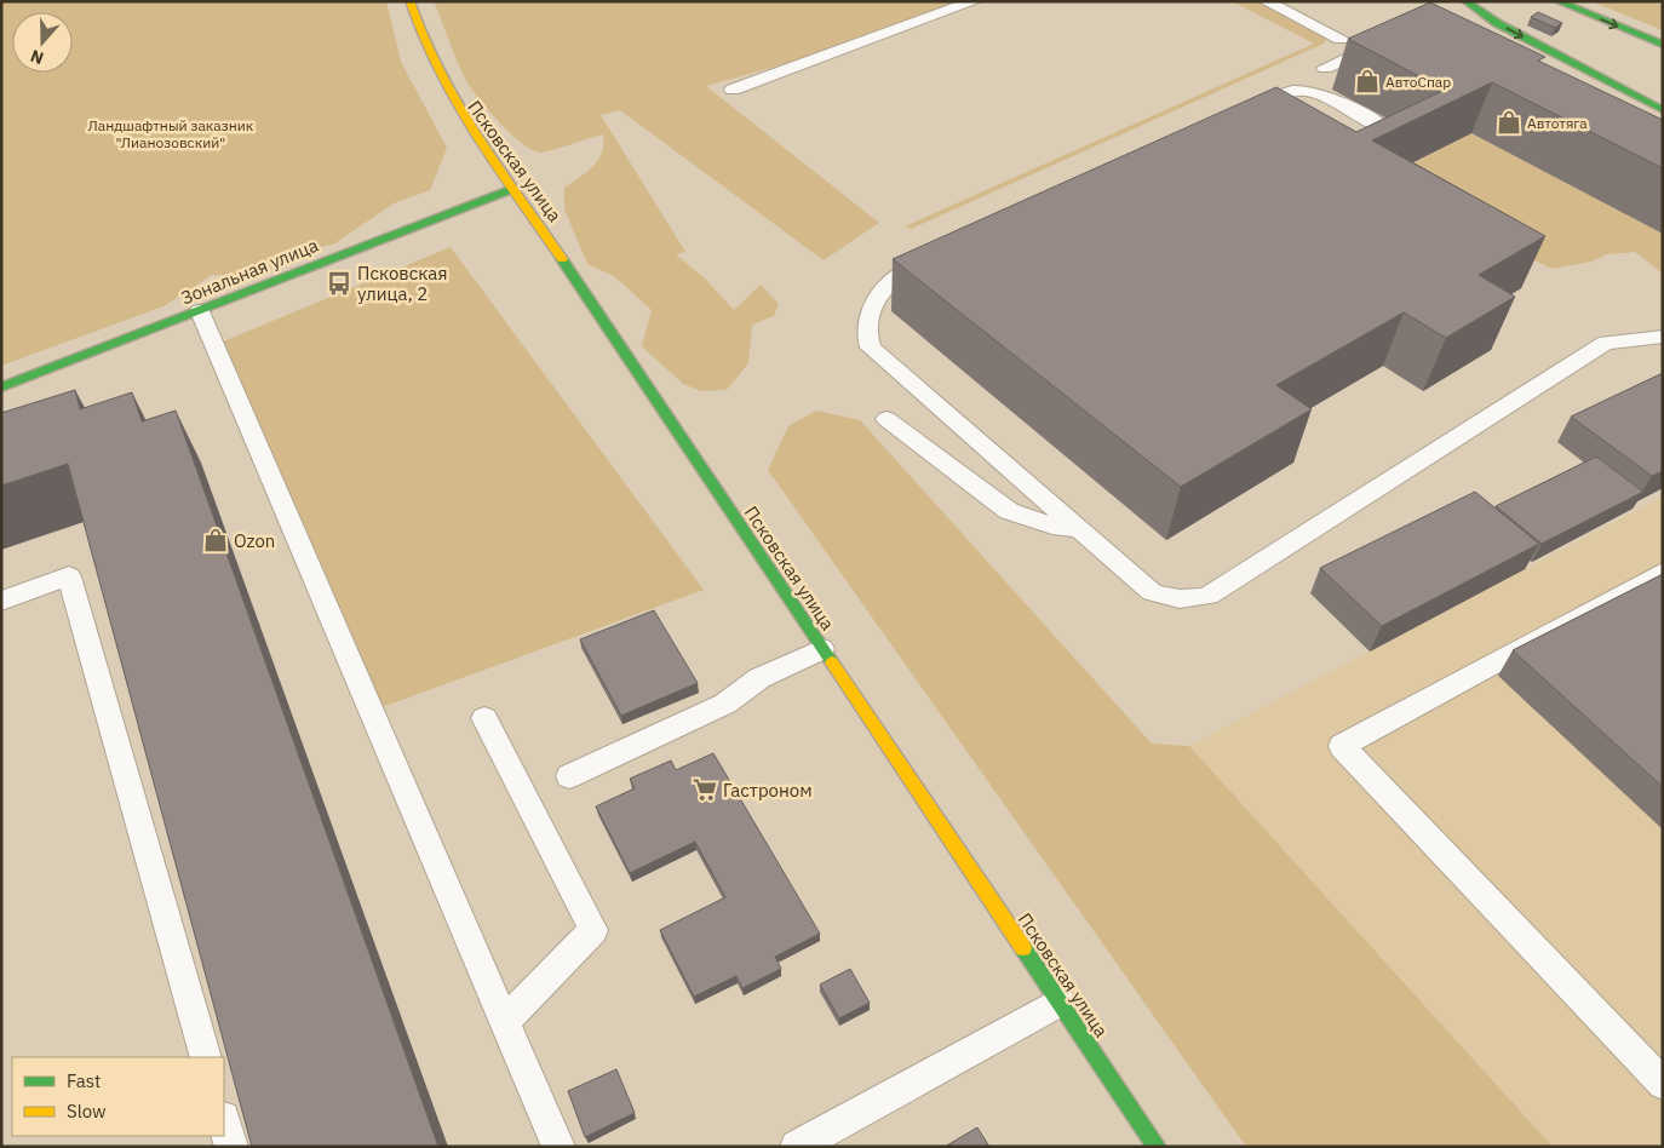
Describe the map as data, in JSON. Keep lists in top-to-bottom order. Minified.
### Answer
{"streets":{"street":["Псковская улица","Зональная улица"]},"crossings":[["Псковская улица","Зональная улица"]],"parks":["Ландшафтный заказник \"Лианозовский\""],"places":{"shop":["АвтоСпар","Автотяга","Ozon"],"bus stop":["Псковская улица, 2"],"supermarket":["Гастроном"]},"legend":["Fast","Slow"],"north":"bottom"}
